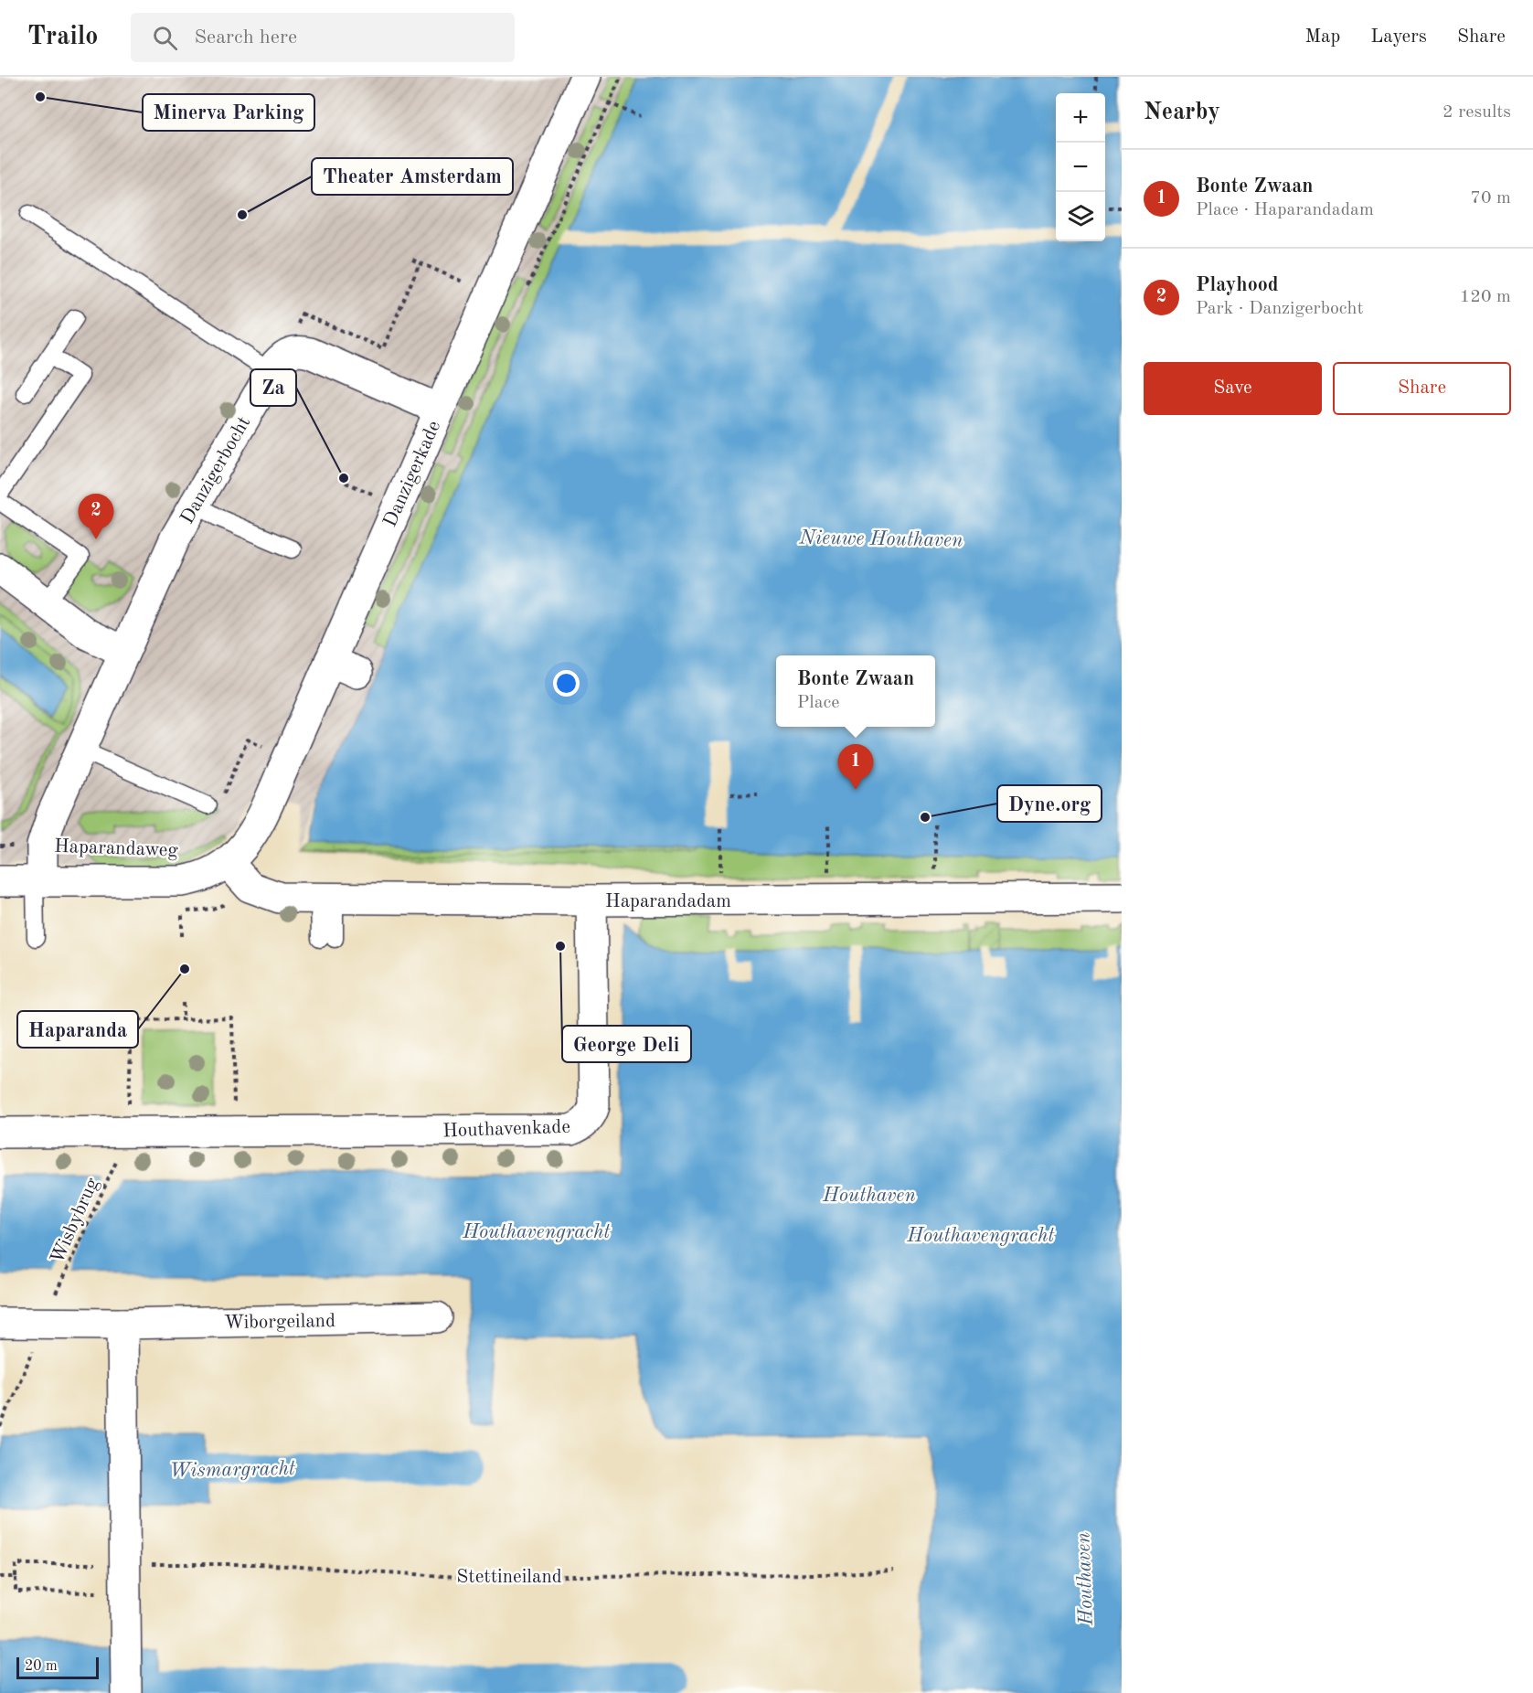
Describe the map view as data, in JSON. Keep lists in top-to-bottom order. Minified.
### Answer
{"streets":{"street":["Danzigerbocht","Danzigerkade","Haparandaweg","Haparandadam","Houthavenkade","Wiborgeiland"],"path":["Wisbybrug","Stettineiland"]},"crossings":[["Danzigerbocht","Danzigerkade"],["Danzigerbocht","Haparandaweg"],["Danzigerkade","Haparandaweg"],["Danzigerkade","Haparandadam"],["Haparandaweg","Haparandadam"],["Haparandadam","Houthavenkade"],["Wisbybrug","Wiborgeiland"]],"water":["Nieuwe Houthaven","Houthaven","Houthavengracht","Wismargracht"],"places":["Minerva Parking","Theater Amsterdam","Za","Dyne.org","George Deli","Haparanda"],"scale_bar":"20 m","page":{"header":"Trailo","search":"Search here","nav":["Map","Layers","Share"],"heading":["Nearby","2 results"],"map_buttons":["+","−"],"list":[{"mark":"1","name":"Bonte Zwaan","note":"Place · Haparandadam","value":"70 m"},{"mark":"2","name":"Playhood","note":"Park · Danzigerbocht","value":"120 m"}],"buttons":["Save","Share"],"pins":["2","1"],"popup":["Bonte Zwaan","Place"],"scale":"20 m"}}
